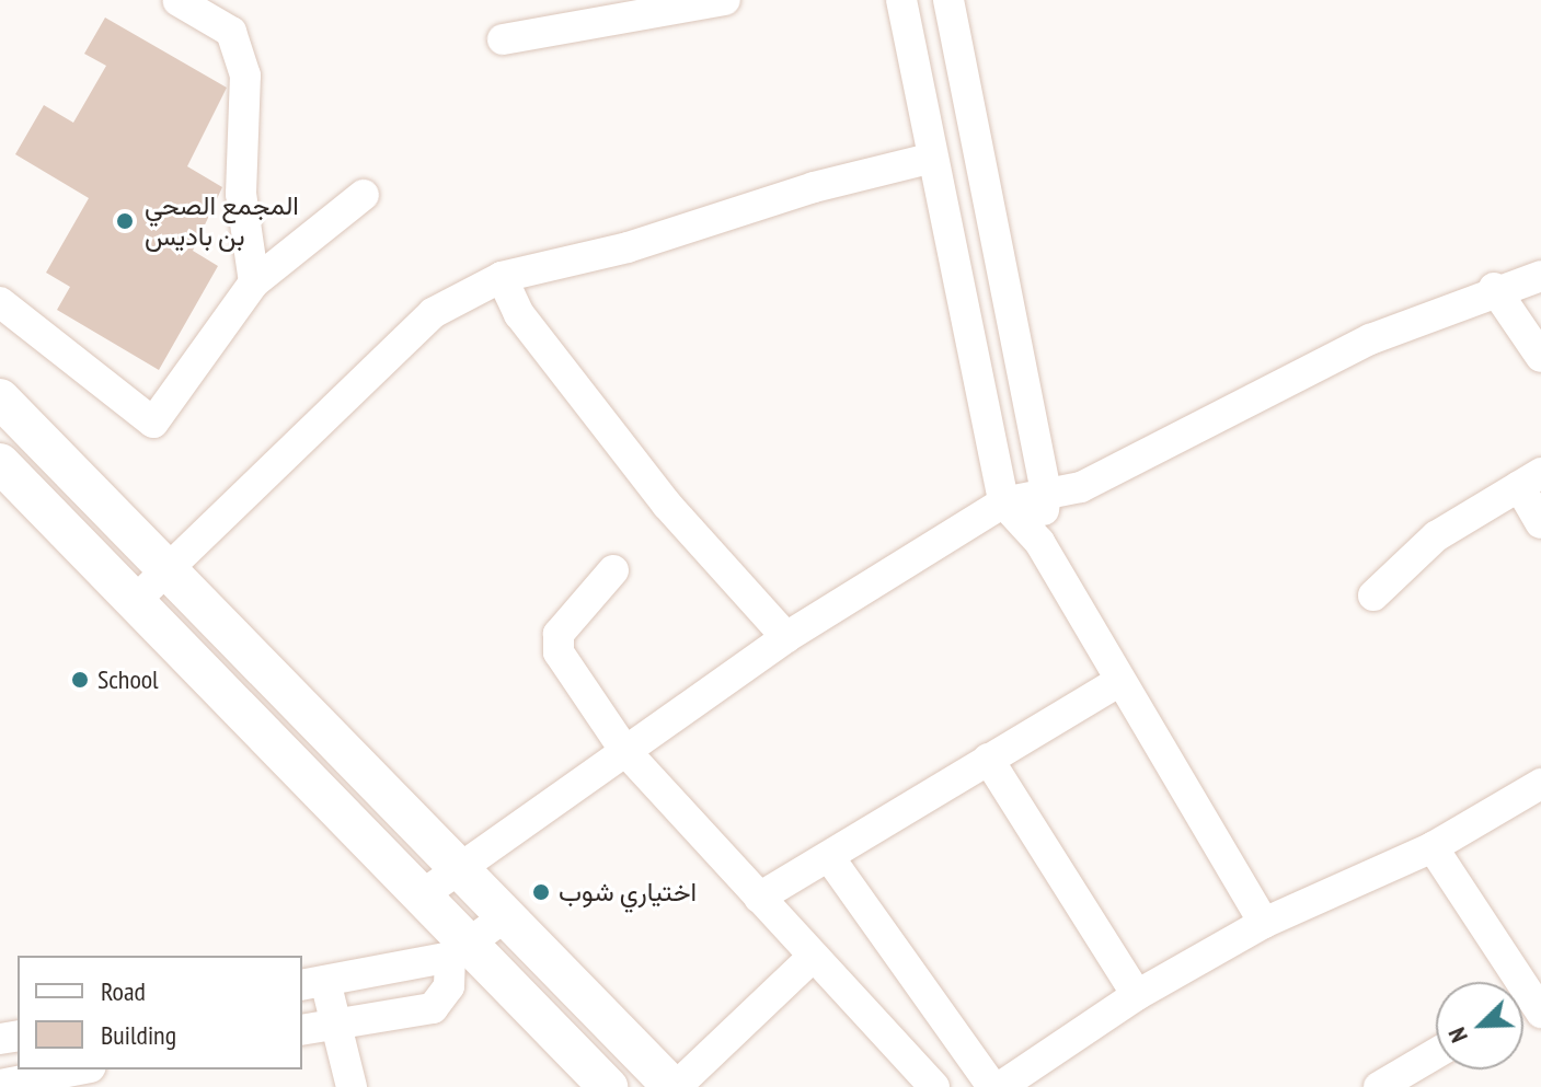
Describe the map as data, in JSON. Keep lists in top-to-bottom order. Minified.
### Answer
{"places":["المجمع الصحي بن باديس","School","اختياري شوب"],"legend":["Road","Building"],"north":"bottom left"}
